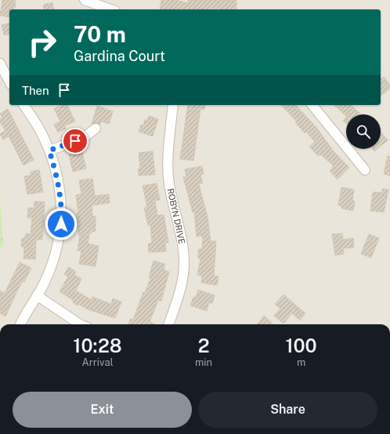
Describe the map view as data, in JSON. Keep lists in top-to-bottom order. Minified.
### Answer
{"streets":{"street":["ROBYN DRIVE"]},"page":{"turn":["70 m","Gardina Court"],"then":"Then","eta":["10:28","Arrival","2","min","100","m"],"buttons":["Exit","Share"]}}
